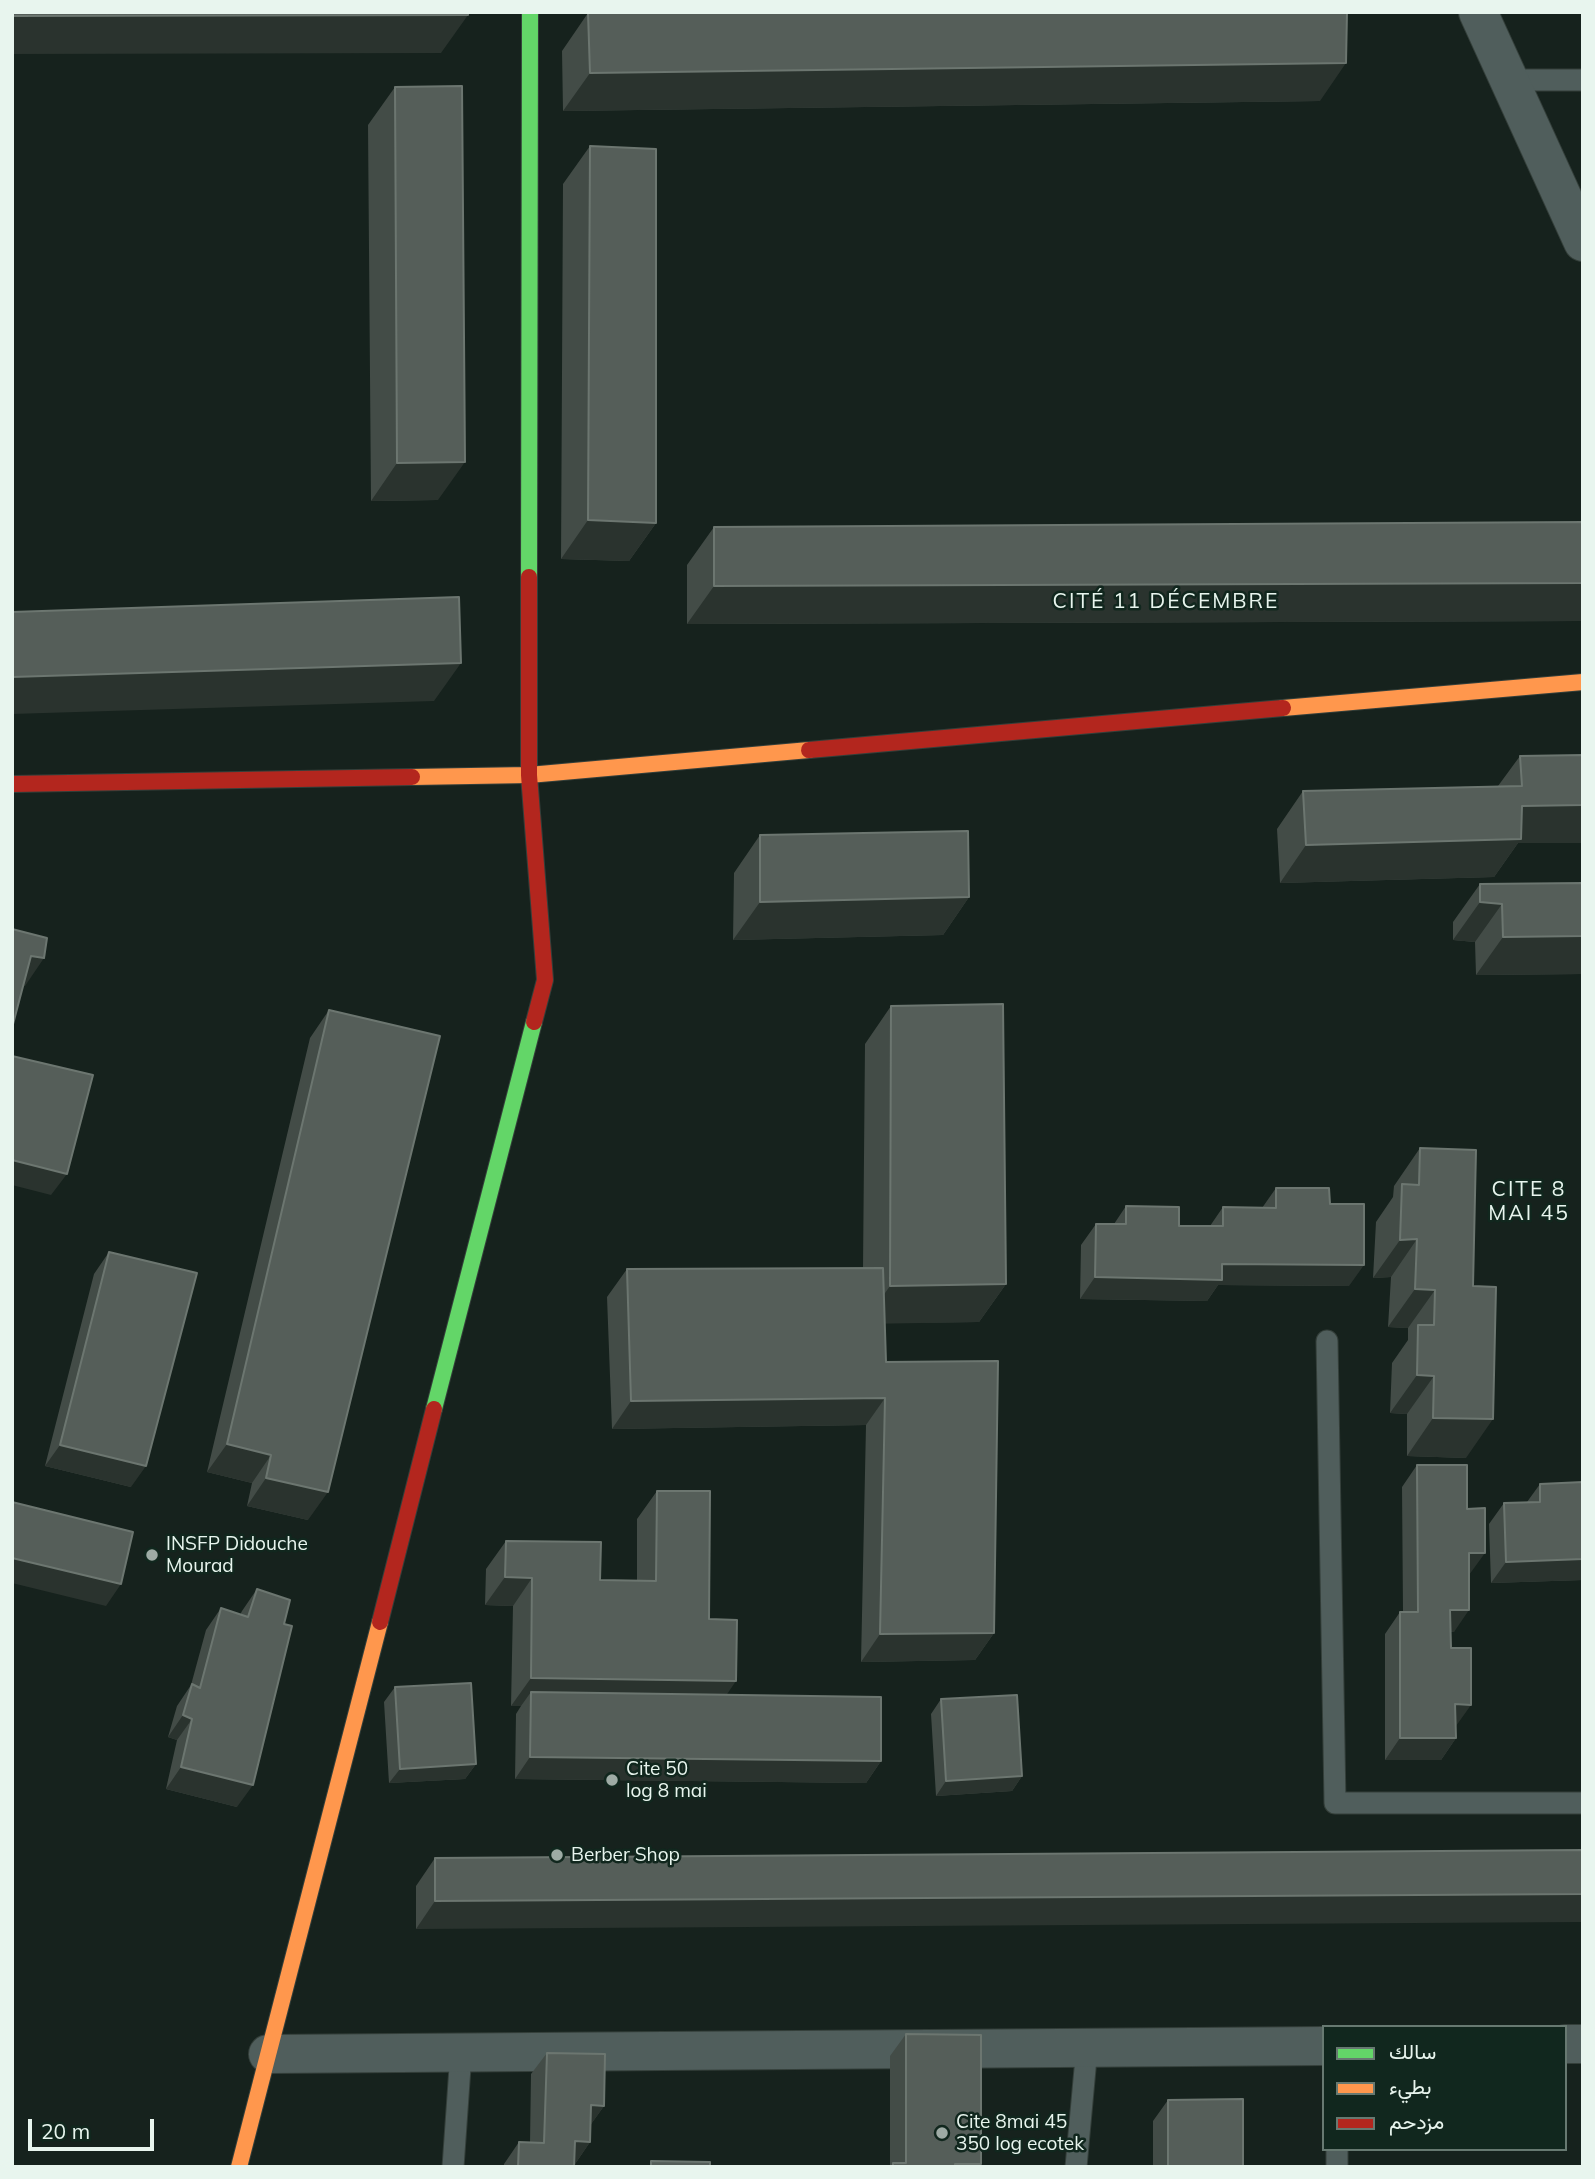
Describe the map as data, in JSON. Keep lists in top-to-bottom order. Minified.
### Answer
{"districts":["CITÉ 11 DÉCEMBRE","CITE 8 MAI 45"],"places":["INSFP Didouche Mourad","Cite 50 log 8 mai","Berber Shop","Cite 8mai 45 350 log ecotek"],"legend":["سالك","بطيء","مزدحم"],"scale_bar":"20 m"}
